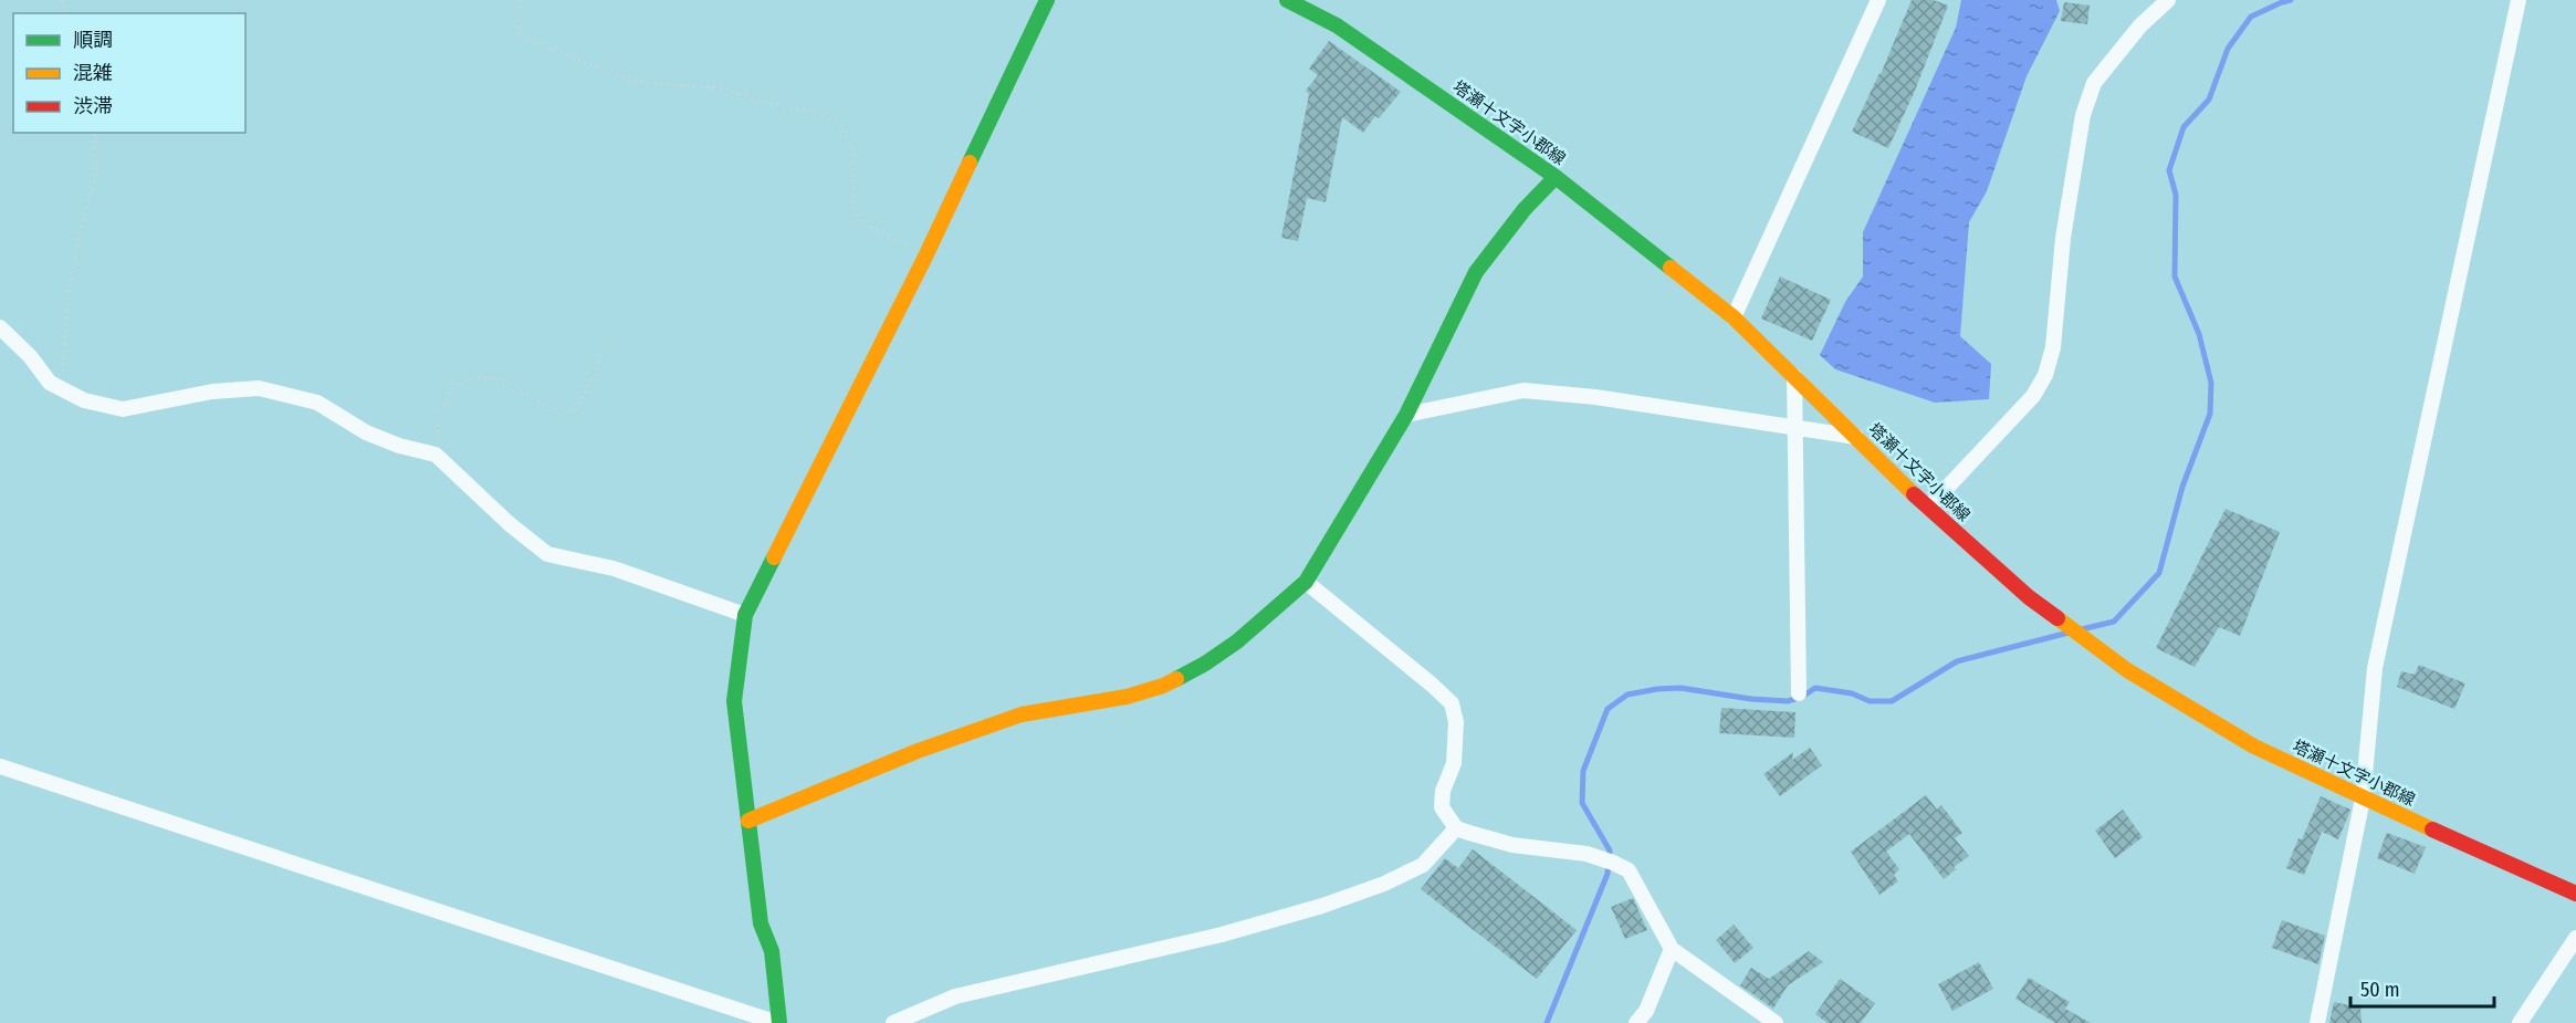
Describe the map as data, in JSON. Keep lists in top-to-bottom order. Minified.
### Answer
{"streets":{"street":["塔瀬十文字小郡線"]},"legend":["順調","混雑","渋滞"],"scale_bar":"50 m"}
